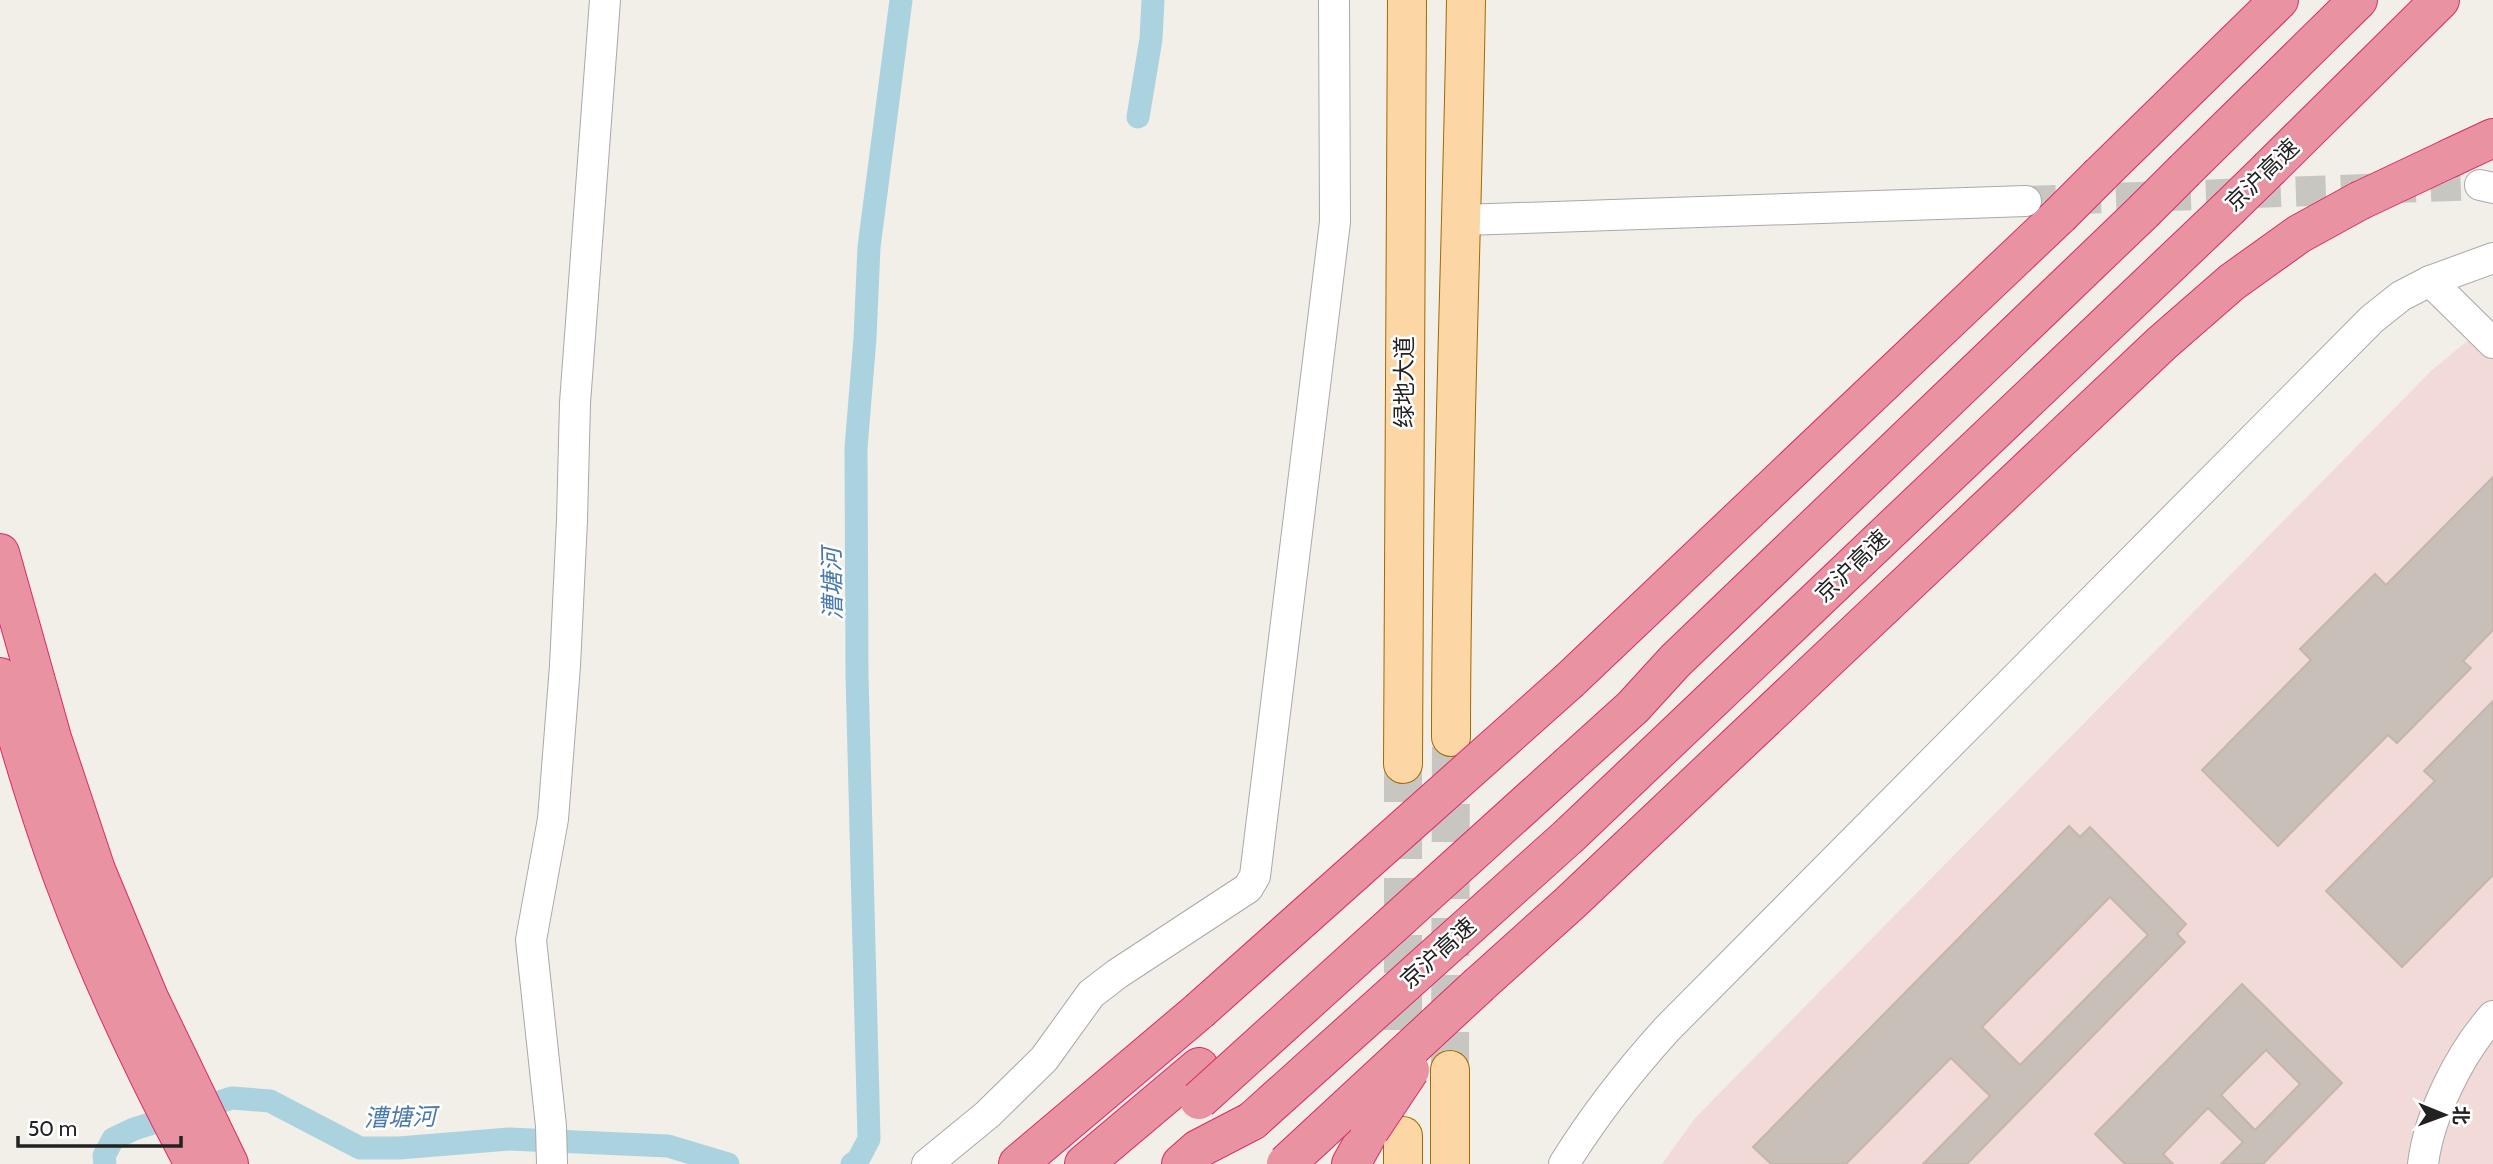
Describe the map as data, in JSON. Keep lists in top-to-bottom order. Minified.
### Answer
{"streets":{"highway":["京沪高速"],"main road":["绿地大道"]},"water":["漕塘河"],"scale_bar":"50 m","north":"right"}
